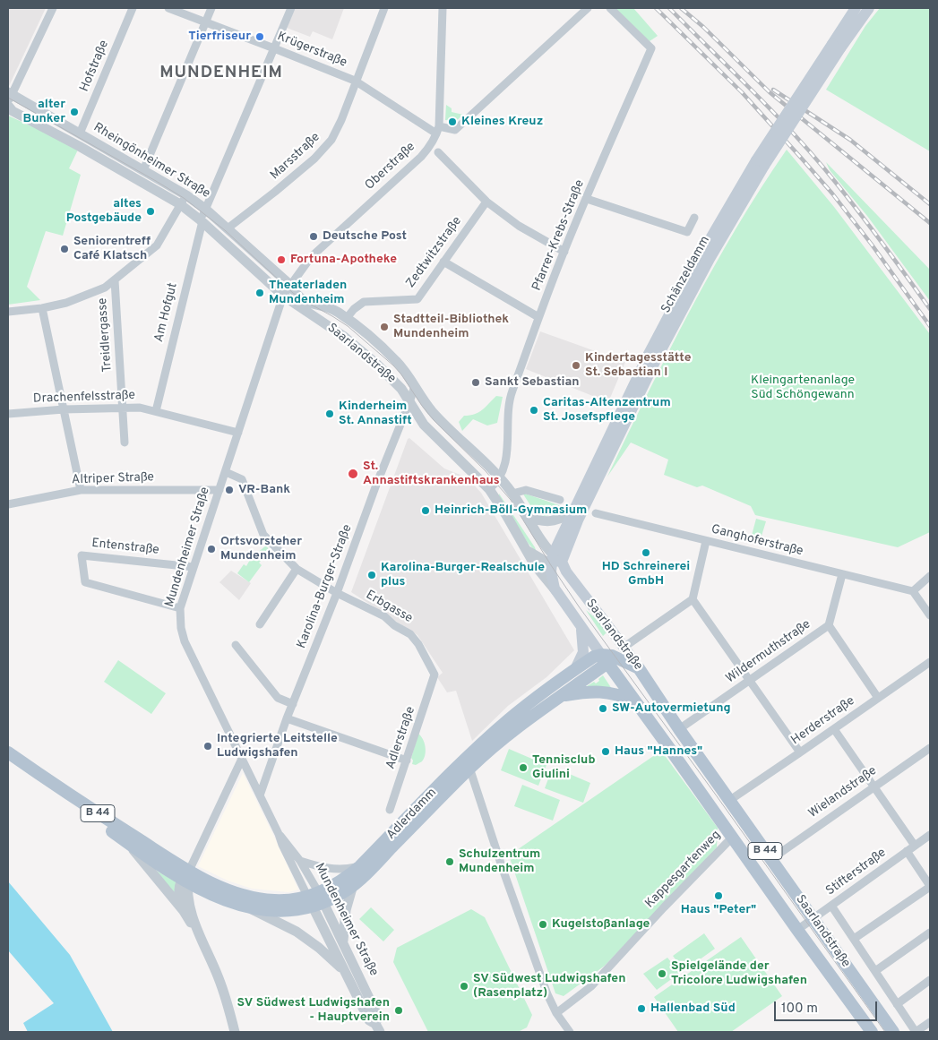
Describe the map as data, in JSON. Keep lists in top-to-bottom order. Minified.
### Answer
{"streets":{"main road":["Schänzeldamm","Saarlandstraße","B 44","Adlerdamm"],"street":["Krügerstraße","Hofstraße","Marsstraße","Rheingönheimer Straße","Oberstraße","Pfarrer-Krebs-Straße","Zedtwitzstraße","Am Hofgut","Treidlergasse","Drachenfelsstraße","Altriper Straße","Ganghoferstraße","Entenstraße","Mundenheimer Straße","Karolina-Burger-Straße","Erbgasse","Wildermuthstraße","Herderstraße","Adlerstraße","Wielandstraße","Kappesgartenweg","Stifterstraße"]},"crossings":[["Krügerstraße","Marsstraße"],["Krügerstraße","Oberstraße"],["Krügerstraße","Am Hofgut"],["Hofstraße","Rheingönheimer Straße"],["Marsstraße","Rheingönheimer Straße"],["Rheingönheimer Straße","Oberstraße"],["Rheingönheimer Straße","Am Hofgut"],["Rheingönheimer Straße","Saarlandstraße"],["Rheingönheimer Straße","Mundenheimer Straße"],["Oberstraße","Saarlandstraße"],["Oberstraße","Mundenheimer Straße"],["Pfarrer-Krebs-Straße","Saarlandstraße"],["Zedtwitzstraße","Saarlandstraße"],["Schänzeldamm","Saarlandstraße"],["Am Hofgut","Drachenfelsstraße"],["Treidlergasse","Drachenfelsstraße"],["Saarlandstraße","Mundenheimer Straße"],["Saarlandstraße","Karolina-Burger-Straße"],["Saarlandstraße","Wildermuthstraße"],["Saarlandstraße","Herderstraße"],["Saarlandstraße","Wielandstraße"],["Saarlandstraße","Adlerdamm"],["Saarlandstraße","Kappesgartenweg"],["Saarlandstraße","Stifterstraße"],["Drachenfelsstraße","Mundenheimer Straße"],["Altriper Straße","Mundenheimer Straße"],["Ganghoferstraße","Wildermuthstraße"],["Entenstraße","Mundenheimer Straße"],["Mundenheimer Straße","Karolina-Burger-Straße"],["Mundenheimer Straße","Erbgasse"],["Mundenheimer Straße","B 44"],["Mundenheimer Straße","Adlerdamm"],["Karolina-Burger-Straße","Erbgasse"],["Erbgasse","Adlerstraße"],["B 44","Adlerdamm"]],"districts":["MUNDENHEIM"],"parks":["Kleingartenanlage Süd Schöngewann"],"places":["Tierfriseur","alter Bunker","Kleines Kreuz","altes Postgebäude","Deutsche Post","Seniorentreff Café Klatsch","Fortuna-Apotheke","Theaterladen Mundenheim","Stadtteil-Bibliothek Mundenheim","Kindertagesstätte St. Sebastian I","Sankt Sebastian","Caritas-Altenzentrum St. Josefspflege","Kinderheim St. Annastift","St. Annastiftskrankenhaus","VR-Bank","Heinrich-Böll-Gymnasium","Ortsvorsteher Mundenheim","HD Schreinerei GmbH","Karolina-Burger-Realschule plus","SW-Autovermietung","Integrierte Leitstelle Ludwigshafen","Haus \"Hannes\"","Tennisclub Giulini","Schulzentrum Mundenheim","Haus \"Peter\"","Kugelstoßanlage","Spielgelände der Tricolore Ludwigshafen","SV Südwest Ludwigshafen (Rasenplatz)","Hallenbad Süd","SV Südwest Ludwigshafen - Hauptverein"],"scale_bar":"100 m"}
